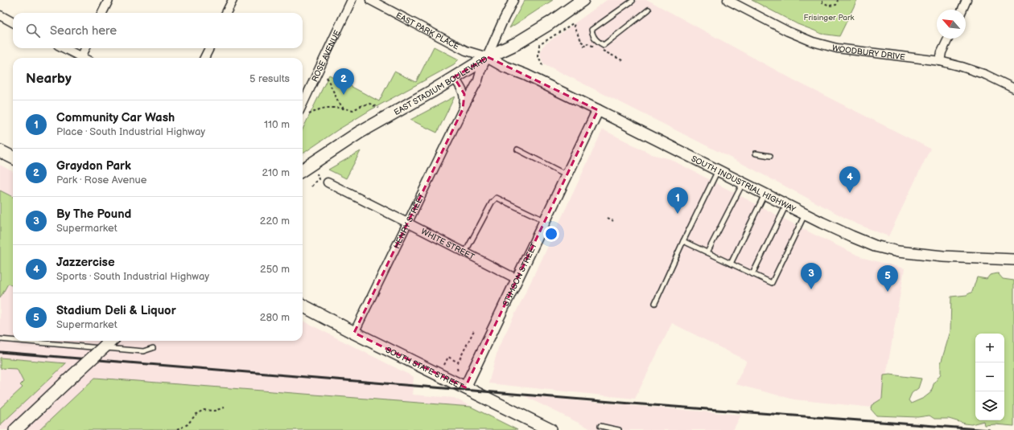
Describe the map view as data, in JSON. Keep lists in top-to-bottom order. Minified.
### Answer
{"streets":{"main road":["EAST STADIUM BOULEVARD","SOUTH STATE STREET"],"street":["EAST PARK PLACE","WOODBURY DRIVE","ROSE AVENUE","SOUTH INDUSTRIAL HIGHWAY","HENRY STREET","WHITE STREET","STIMSON STREET"]},"crossings":[["EAST PARK PLACE","EAST STADIUM BOULEVARD"],["EAST PARK PLACE","SOUTH INDUSTRIAL HIGHWAY"],["EAST PARK PLACE","HENRY STREET"],["EAST STADIUM BOULEVARD","SOUTH INDUSTRIAL HIGHWAY"],["EAST STADIUM BOULEVARD","HENRY STREET"],["SOUTH INDUSTRIAL HIGHWAY","HENRY STREET"],["SOUTH INDUSTRIAL HIGHWAY","STIMSON STREET"],["HENRY STREET","WHITE STREET"],["HENRY STREET","SOUTH STATE STREET"],["WHITE STREET","STIMSON STREET"],["STIMSON STREET","SOUTH STATE STREET"]],"parks":["Frisinger Park"],"north":"top left","page":{"search":"Search here","heading":["Nearby","5 results"],"pins":["2","4","1","3","5"],"list":[{"mark":"1","name":"Community Car Wash","note":"Place · South Industrial Highway","value":"110 m"},{"mark":"2","name":"Graydon Park","note":"Park · Rose Avenue","value":"210 m"},{"mark":"3","name":"By The Pound","note":"Supermarket","value":"220 m"},{"mark":"4","name":"Jazzercise","note":"Sports · South Industrial Highway","value":"250 m"},{"mark":"5","name":"Stadium Deli & Liquor","note":"Supermarket","value":"280 m"}],"map_buttons":["+","−"]}}
